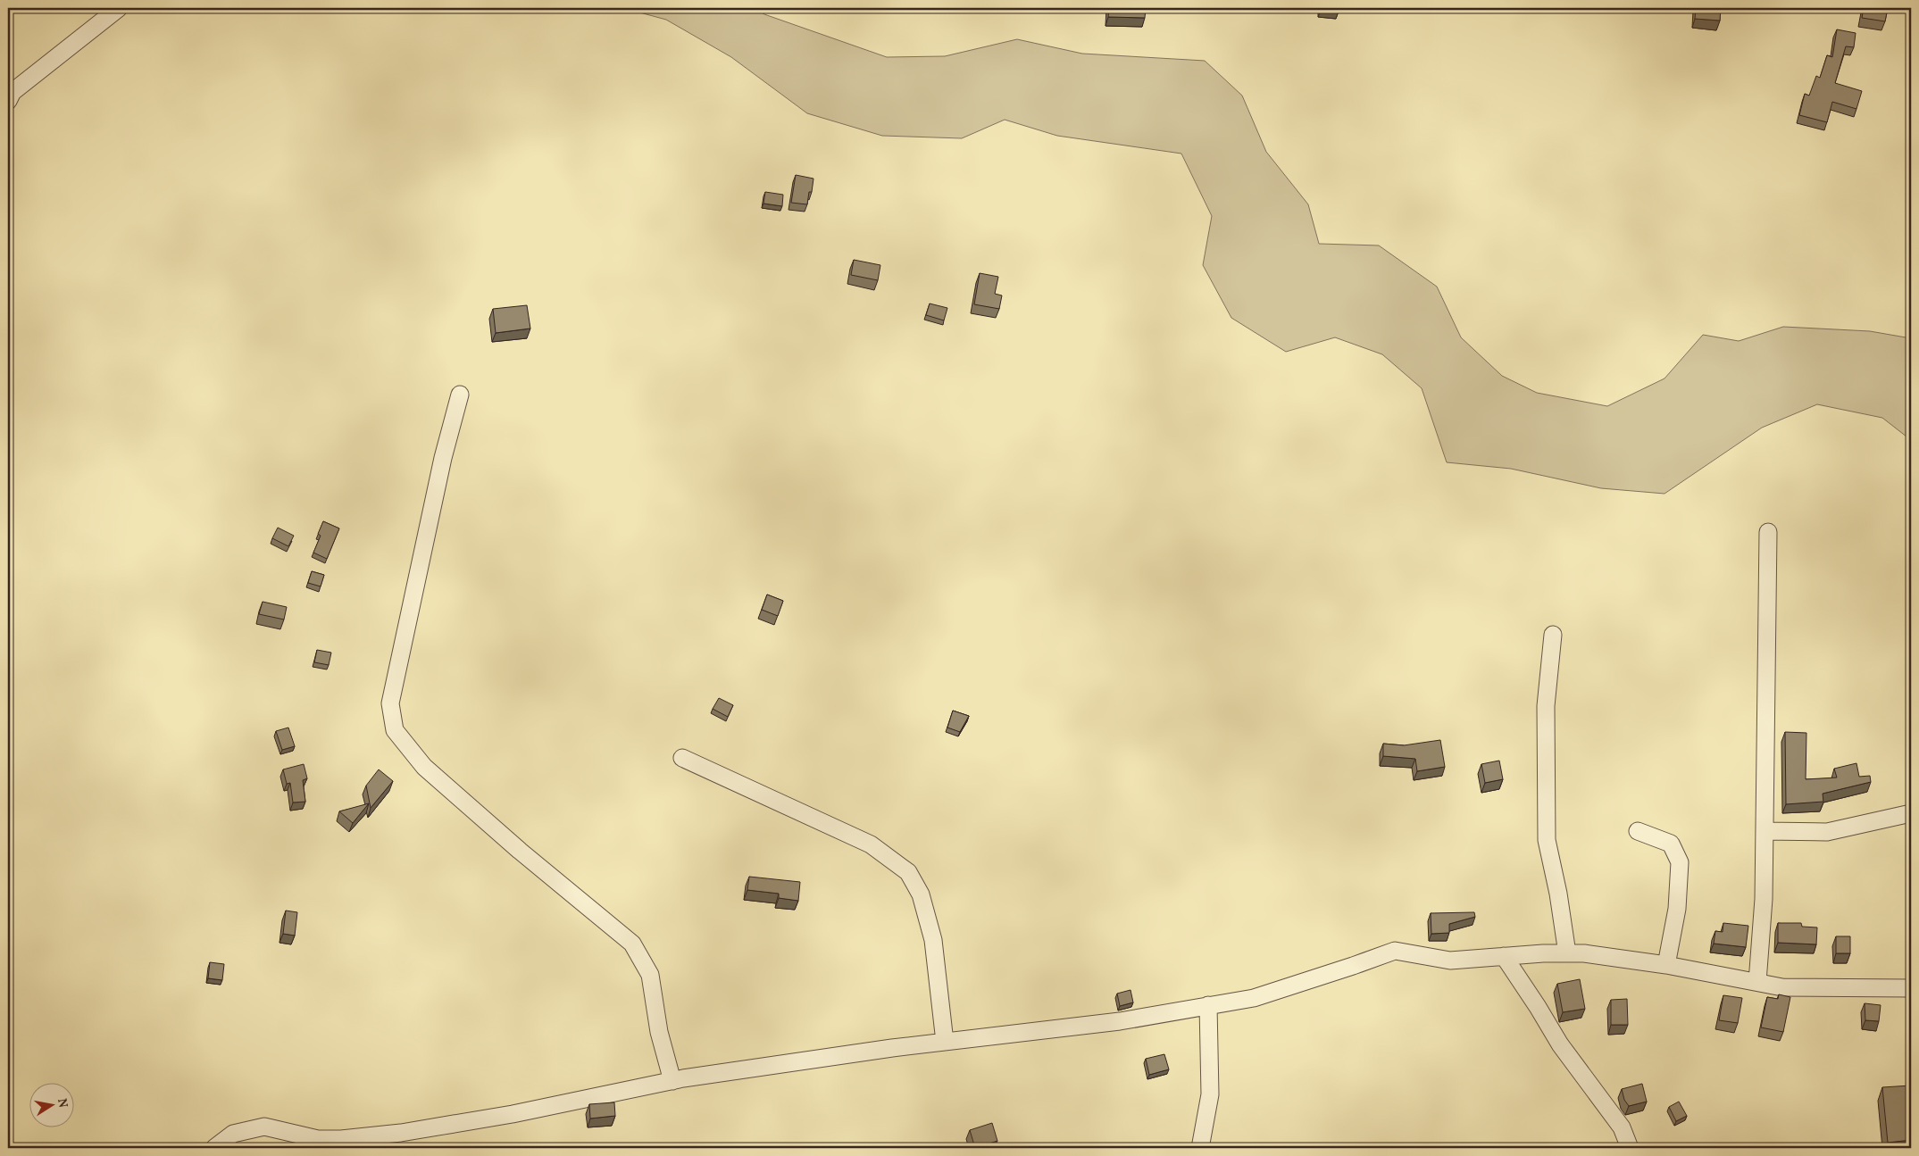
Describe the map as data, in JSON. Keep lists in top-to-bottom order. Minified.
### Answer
{"north":"right"}
